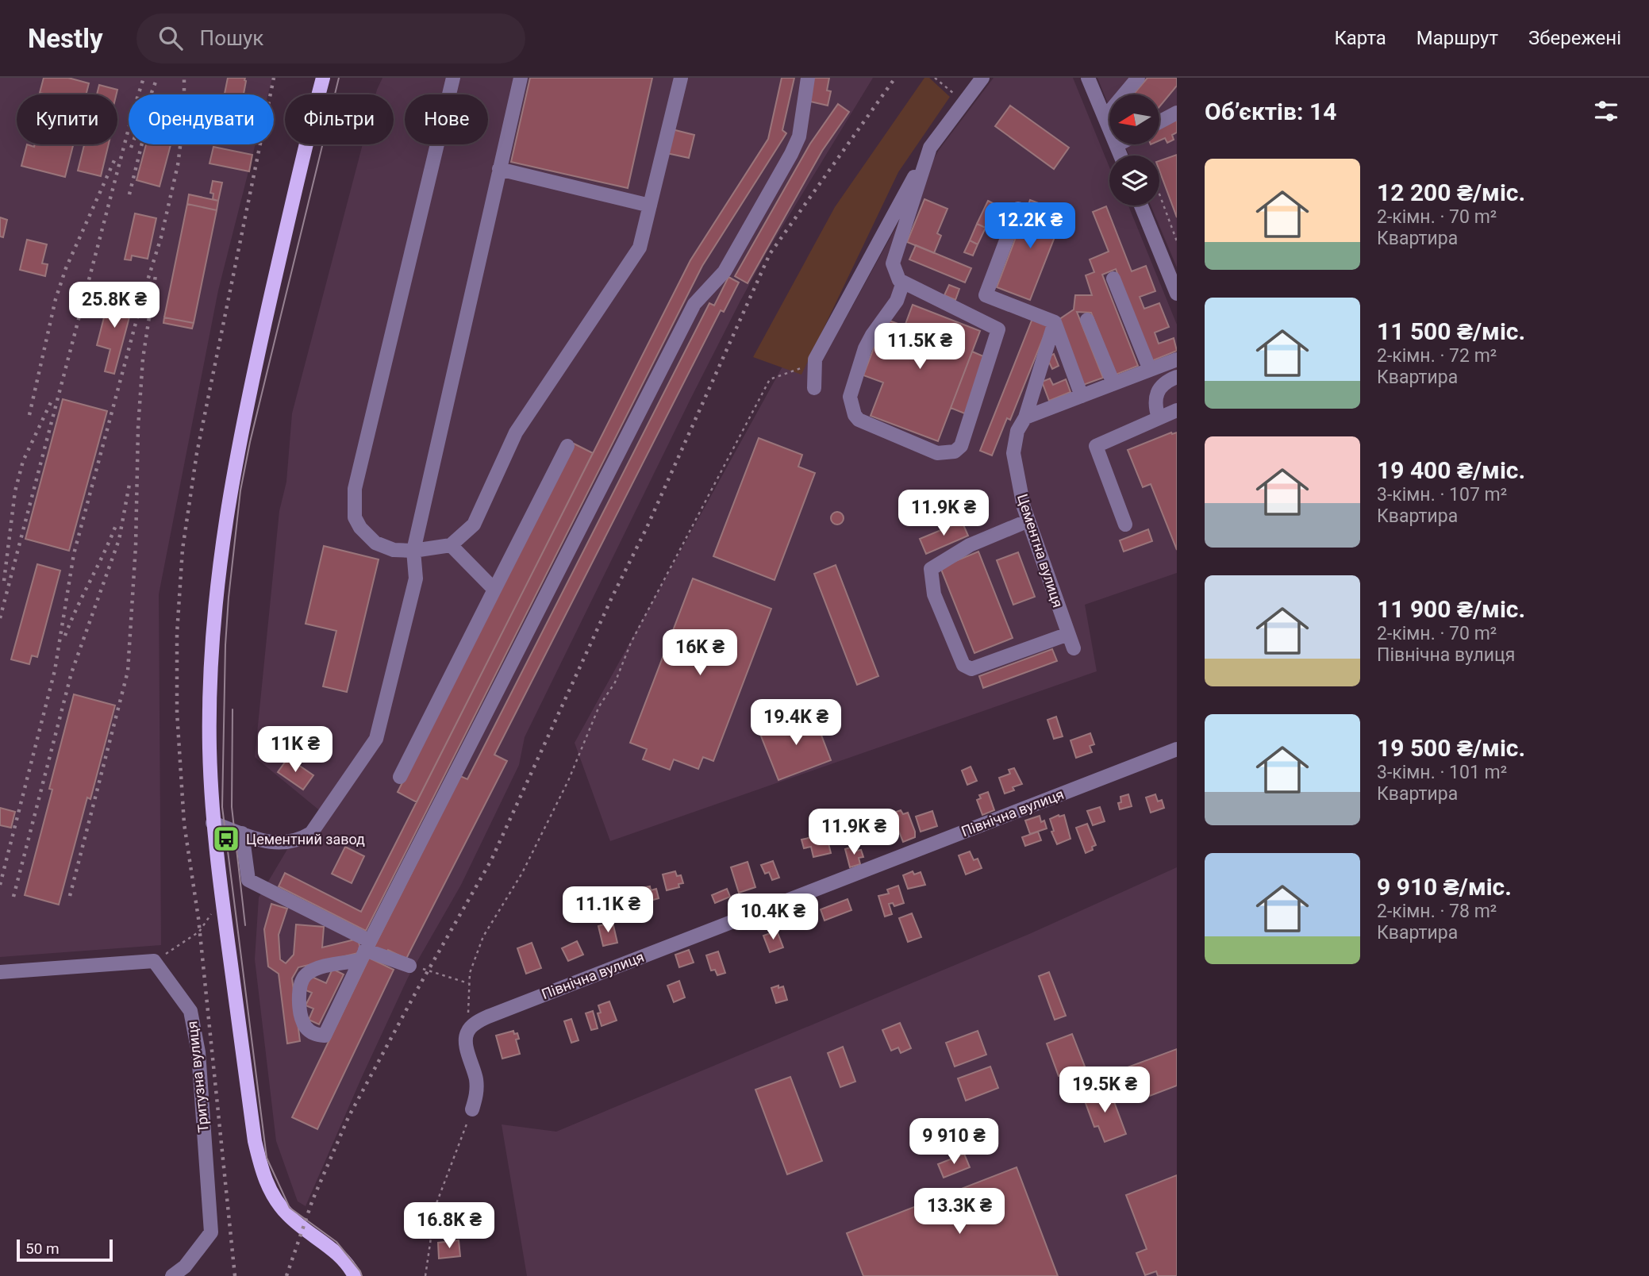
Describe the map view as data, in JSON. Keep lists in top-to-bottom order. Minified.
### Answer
{"streets":{"street":["Цементна вулиця","Північна вулиця","Тритузна вулиця"]},"places":{"bus stop":["Цементний завод"]},"scale_bar":"50 m","north":"left","page":{"header":"Nestly","search":"Пошук","nav":["Карта","Маршрут","Збережені"],"heading":"Об’єктів: 14","chip":["Купити","Орендувати","Фільтри","Нове"],"list":[{"name":"12 200 ₴/міс.","note":"2-кімн. · 70 m² · Квартира"},{"name":"11 500 ₴/міс.","note":"2-кімн. · 72 m² · Квартира"},{"name":"19 400 ₴/міс.","note":"3-кімн. · 107 m² · Квартира"},{"name":"11 900 ₴/міс.","note":"2-кімн. · 70 m² · Північна вулиця"},{"name":"19 500 ₴/міс.","note":"3-кімн. · 101 m² · Квартира"},{"name":"9 910 ₴/міс.","note":"2-кімн. · 78 m² · Квартира"}],"price":["12.2K ₴","25.8K ₴","11.5K ₴","11.9K ₴","16K ₴","19.4K ₴","11K ₴","11.9K ₴","11.1K ₴","10.4K ₴","19.5K ₴","9 910 ₴","13.3K ₴","16.8K ₴"],"scale":"50 m"}}
